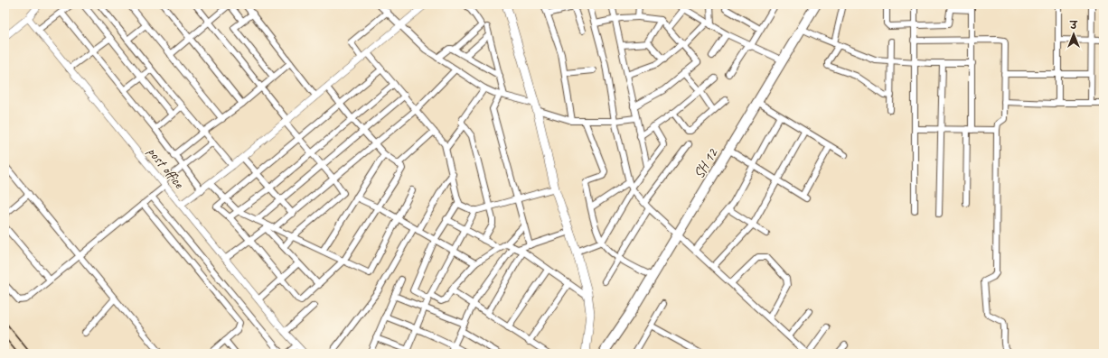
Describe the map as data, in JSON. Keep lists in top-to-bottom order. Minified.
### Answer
{"streets":{"highway":["SH 12"],"street":["post office"]},"north":"top"}
